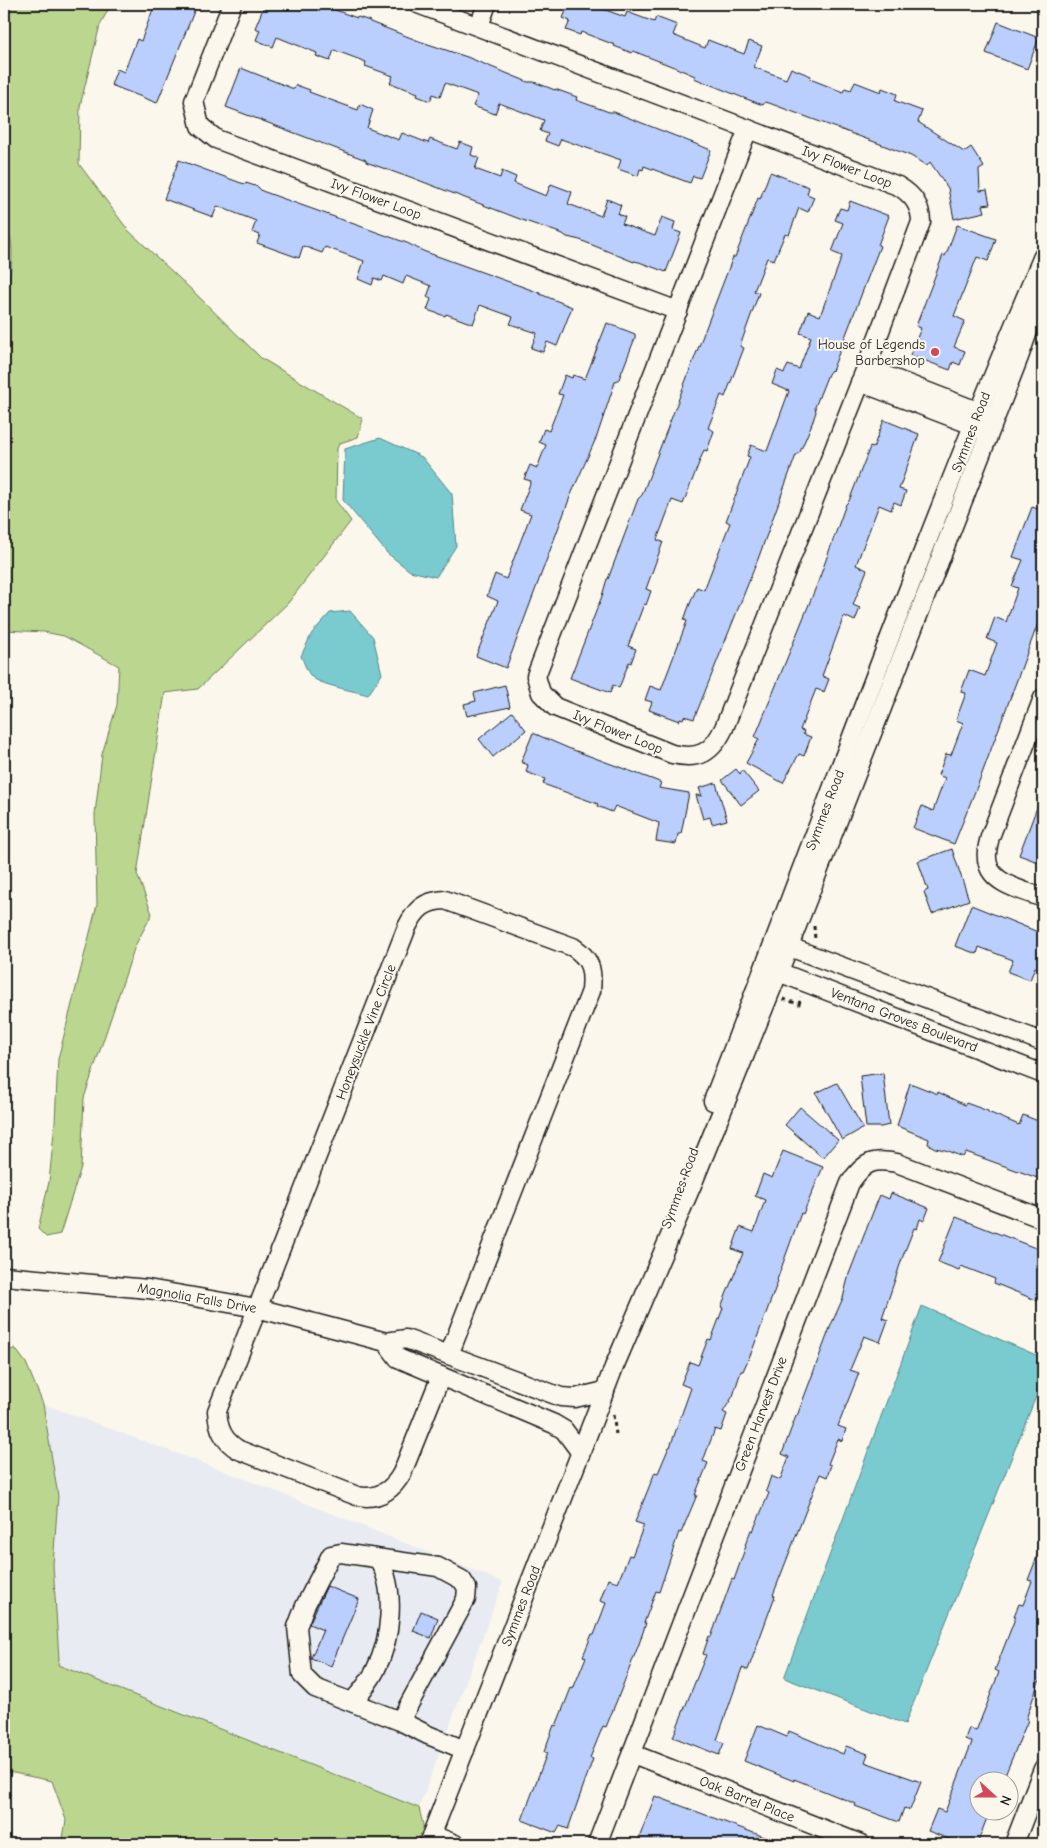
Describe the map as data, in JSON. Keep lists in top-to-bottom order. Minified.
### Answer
{"streets":{"street":["Ivy Flower Loop","Symmes Road","Ventana Groves Boulevard","Honeysuckle Vine Circle","Magnolia Falls Drive","Green Harvest Drive","Oak Barrel Place"]},"crossings":[["Symmes Road","Ventana Groves Boulevard"],["Symmes Road","Magnolia Falls Drive"],["Honeysuckle Vine Circle","Magnolia Falls Drive"],["Green Harvest Drive","Oak Barrel Place"]],"places":["House of Legends Barbershop"],"north":"right"}
